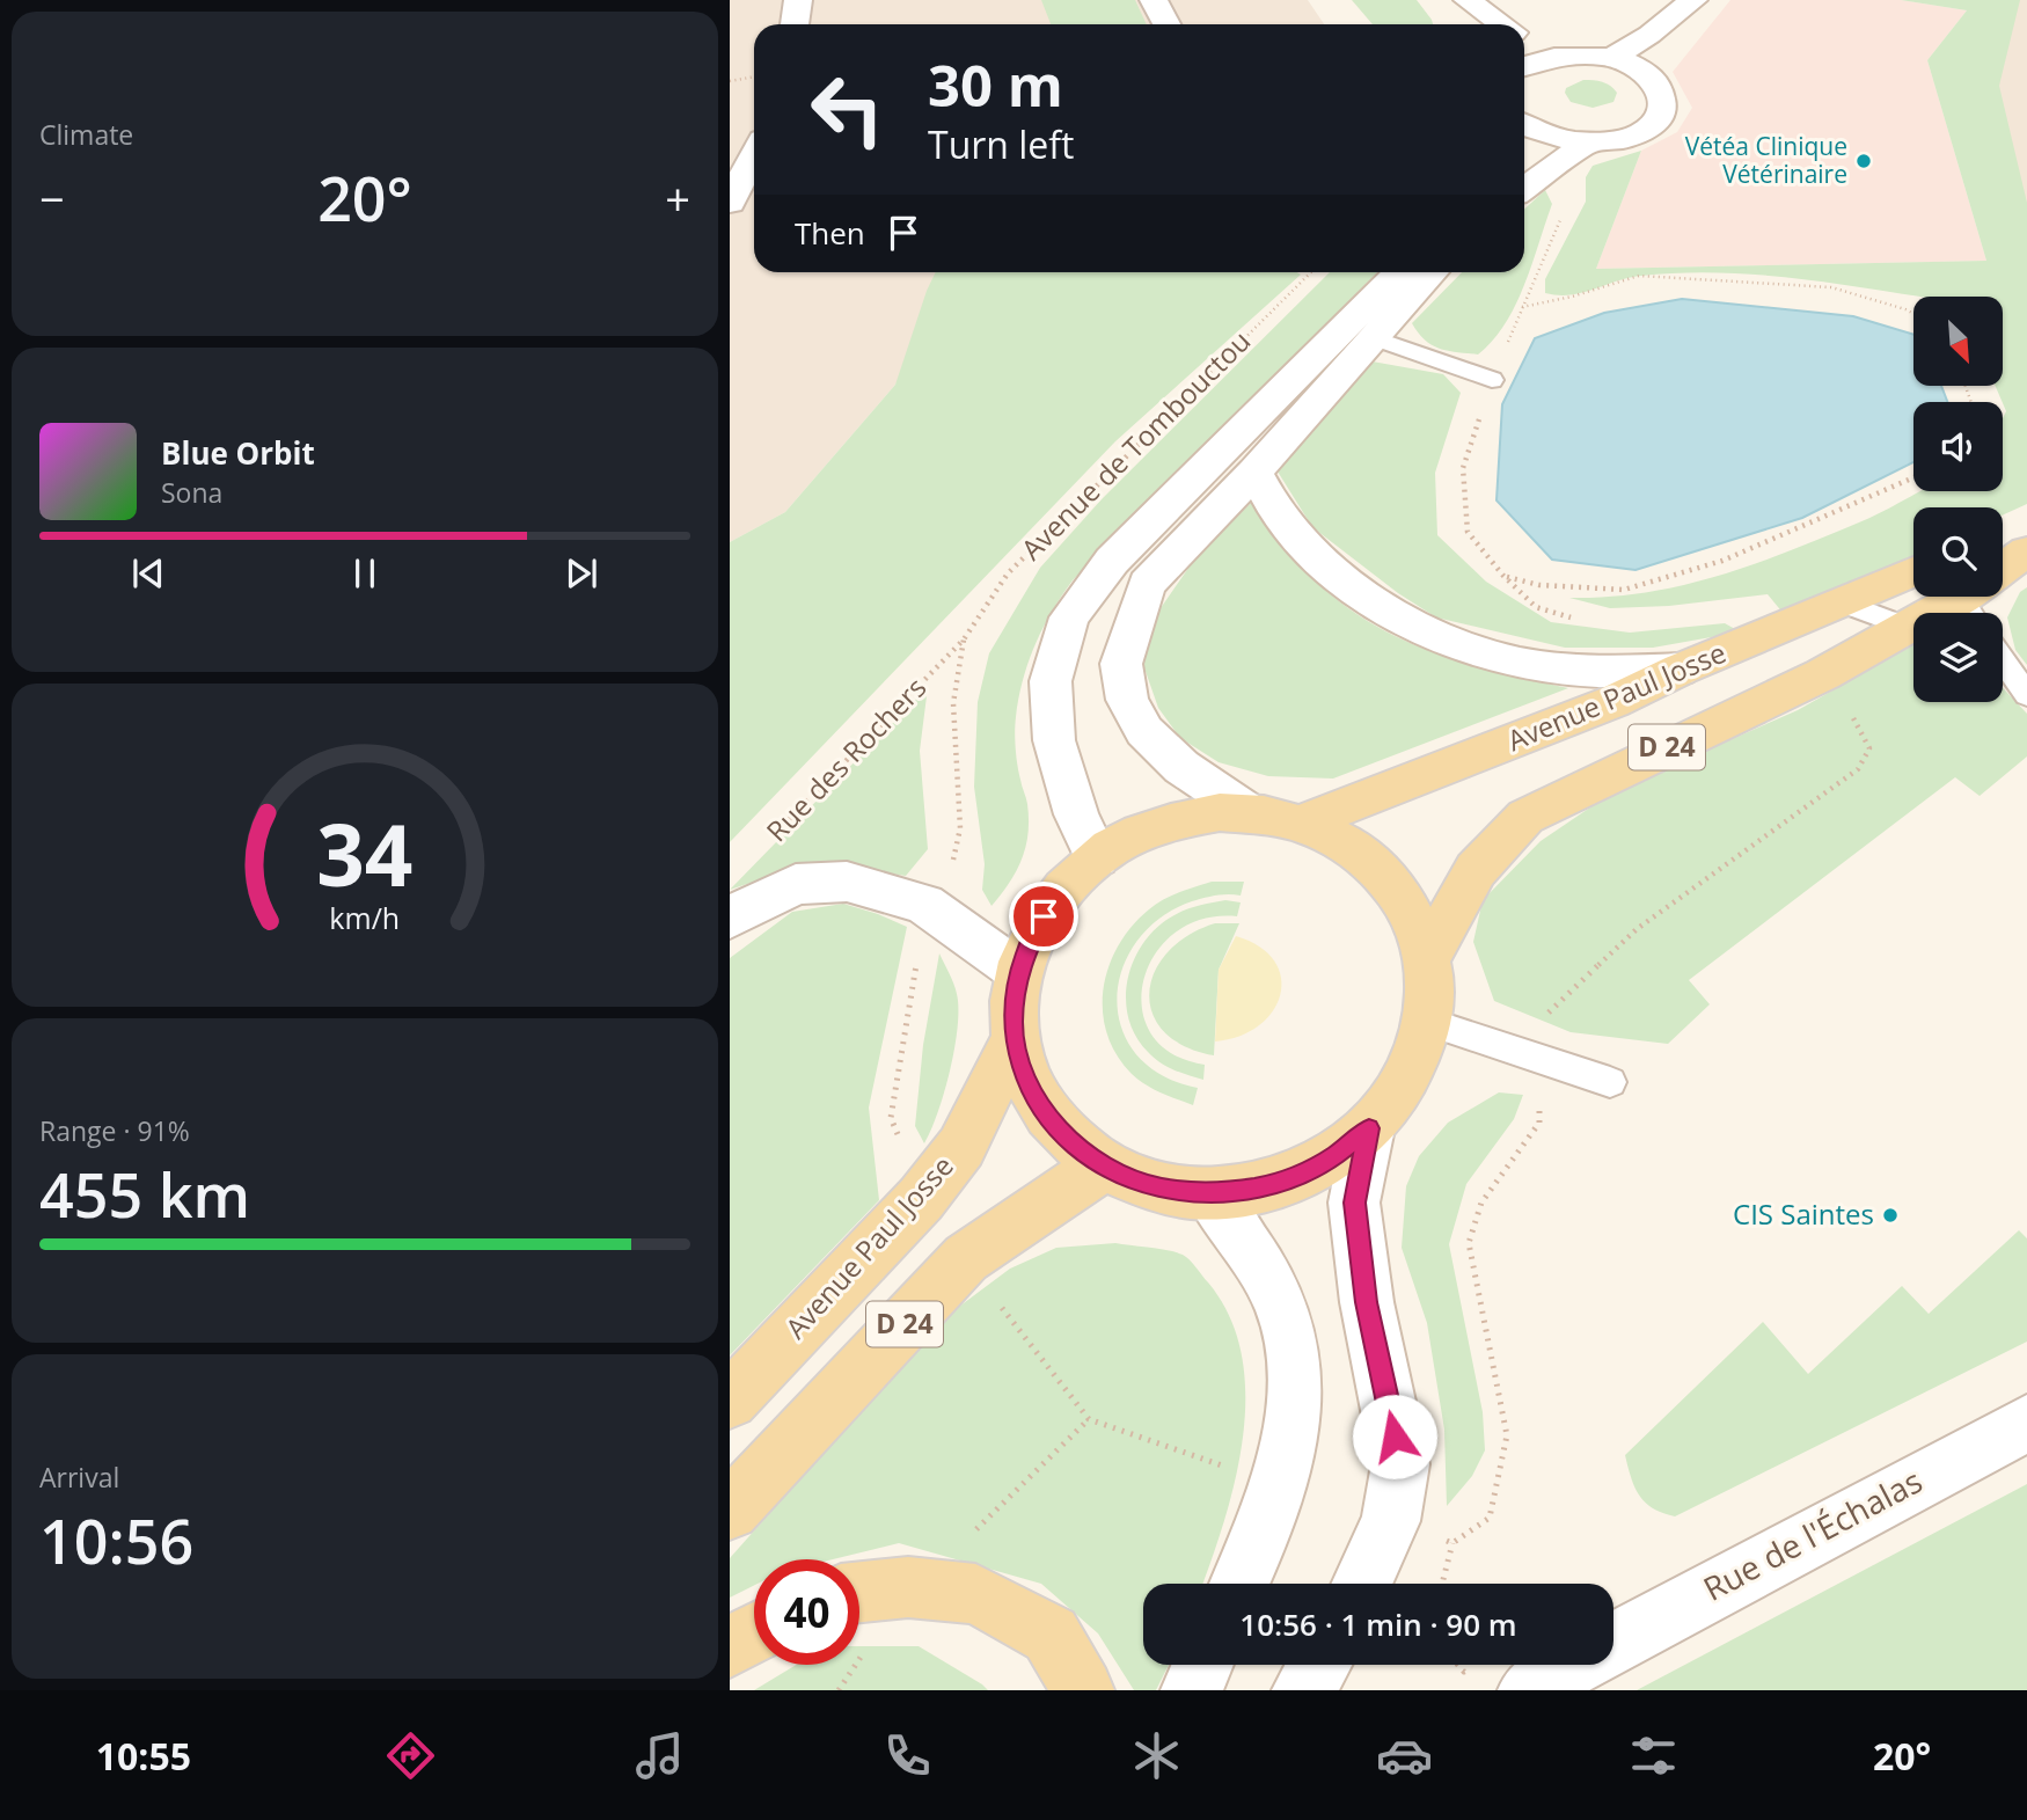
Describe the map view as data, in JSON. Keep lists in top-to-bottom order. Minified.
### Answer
{"streets":{"main road":["Avenue Paul Josse","D 24","Rue des Rochers","Rue de l'Échalas"],"path":["Avenue de Tombouctou"]},"crossings":[["Avenue de Tombouctou","Rue des Rochers"]],"places":["Vétéa Clinique Vétérinaire","CIS Saintes"],"north":"bottom right","page":{"tile":["Climate",["Range · 91%","455 km"],["Arrival","10:56"]],"turn":["30 m","Turn left"],"heat":["−","20°","+"],"then":"Then","song":["Blue Orbit","Sona"],"limit":"40","trip":"10:56 · 1 min · 90 m","tabs":["10:55","20°"],"gauge":["34","km/h"]}}
